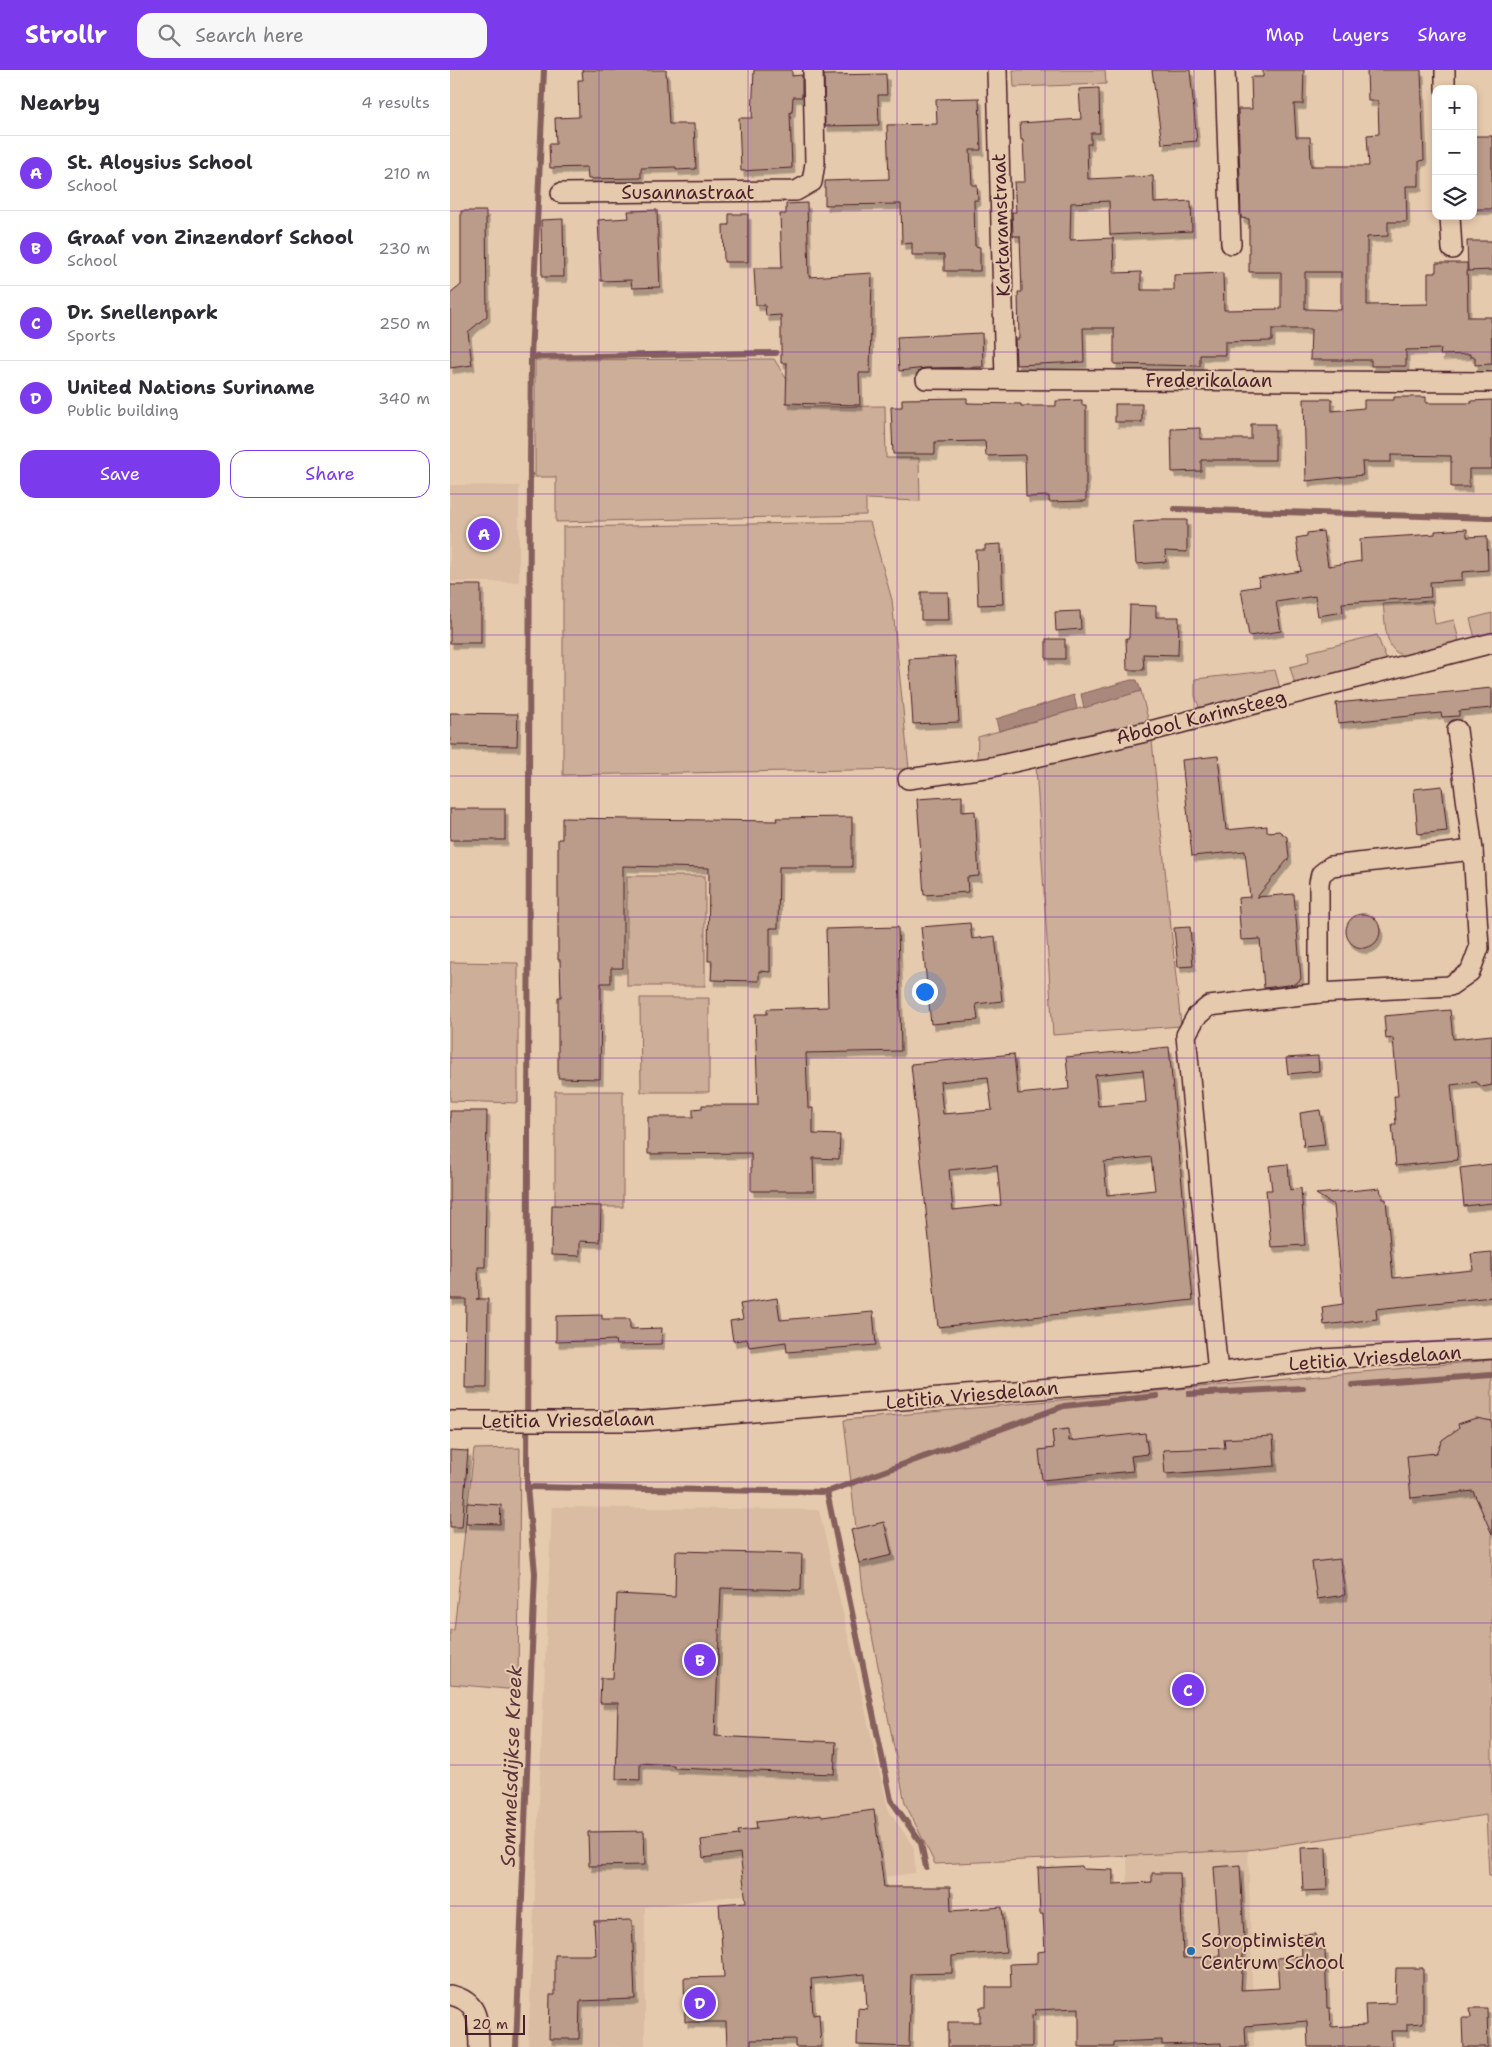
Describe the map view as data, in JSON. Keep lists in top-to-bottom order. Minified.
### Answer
{"streets":{"street":["Susannastraat","Kartaramstraat","Frederikalaan","Abdool Karimsteeg","Letitia Vriesdelaan"]},"crossings":[["Kartaramstraat","Frederikalaan"]],"water":["Sommelsdijkse Kreek"],"places":["Soroptimisten Centrum School"],"scale_bar":"20 m","page":{"header":"Strollr","search":"Search here","nav":["Map","Layers","Share"],"heading":["Nearby","4 results"],"map_buttons":["+","−"],"list":[{"mark":"A","name":"St. Aloysius School","note":"School","value":"210 m"},{"mark":"B","name":"Graaf von Zinzendorf School","note":"School","value":"230 m"},{"mark":"C","name":"Dr. Snellenpark","note":"Sports","value":"250 m"},{"mark":"D","name":"United Nations Suriname","note":"Public building","value":"340 m"}],"buttons":["Save","Share"],"pins":["A","B","C","D"],"scale":"20 m"}}
